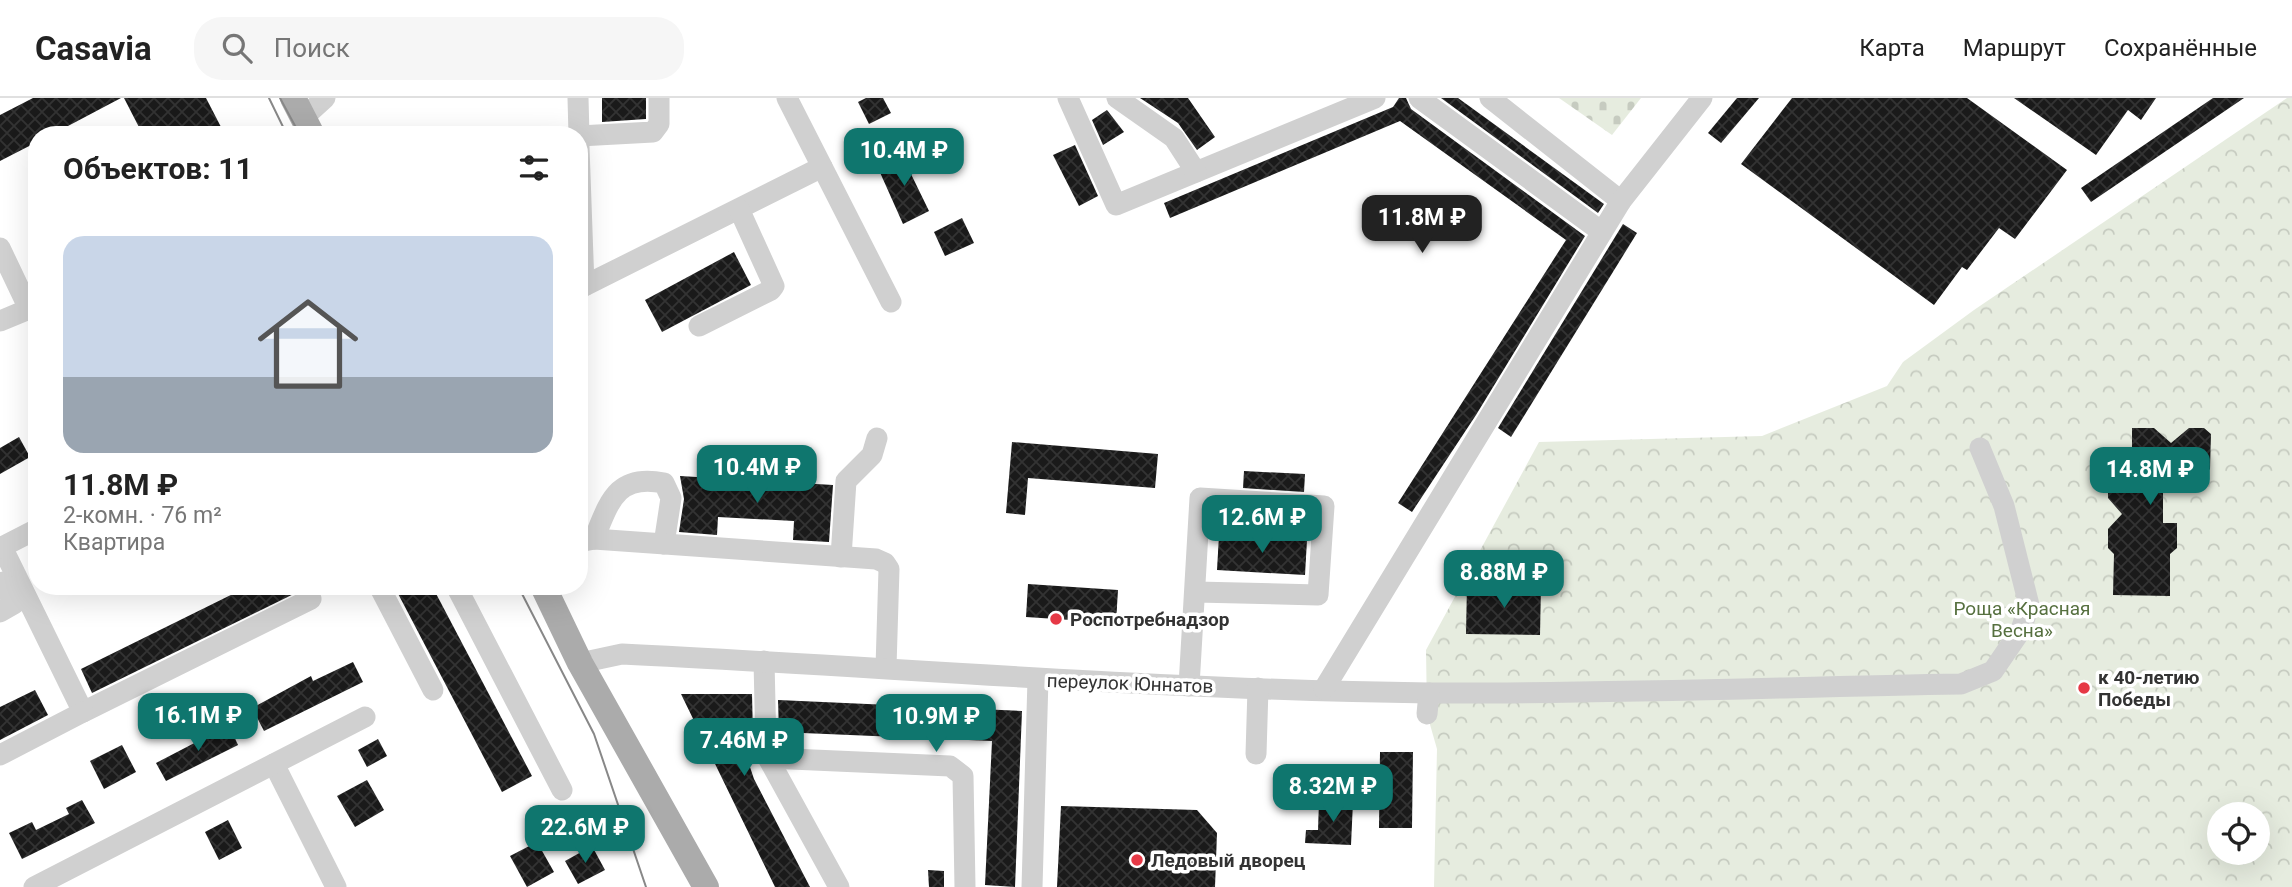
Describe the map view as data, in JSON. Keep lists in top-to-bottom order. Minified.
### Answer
{"streets":{"street":["переулок Юннатов"]},"parks":["Роща «Красная Весна»"],"places":["Роспотребнадзор","к 40-летию Победы","Ледовый дворец"],"page":{"header":"Casavia","search":"Поиск","nav":["Карта","Маршрут","Сохранённые"],"heading":"Объектов: 11","price":["10.4M ₽","11.8M ₽","10.4M ₽","14.8M ₽","12.6M ₽","8.88M ₽","16.1M ₽","10.9M ₽","7.46M ₽","8.32M ₽","22.6M ₽"],"list":[{"name":"11.8M ₽","note":"2-комн. · 76 m² · Квартира"}]}}
